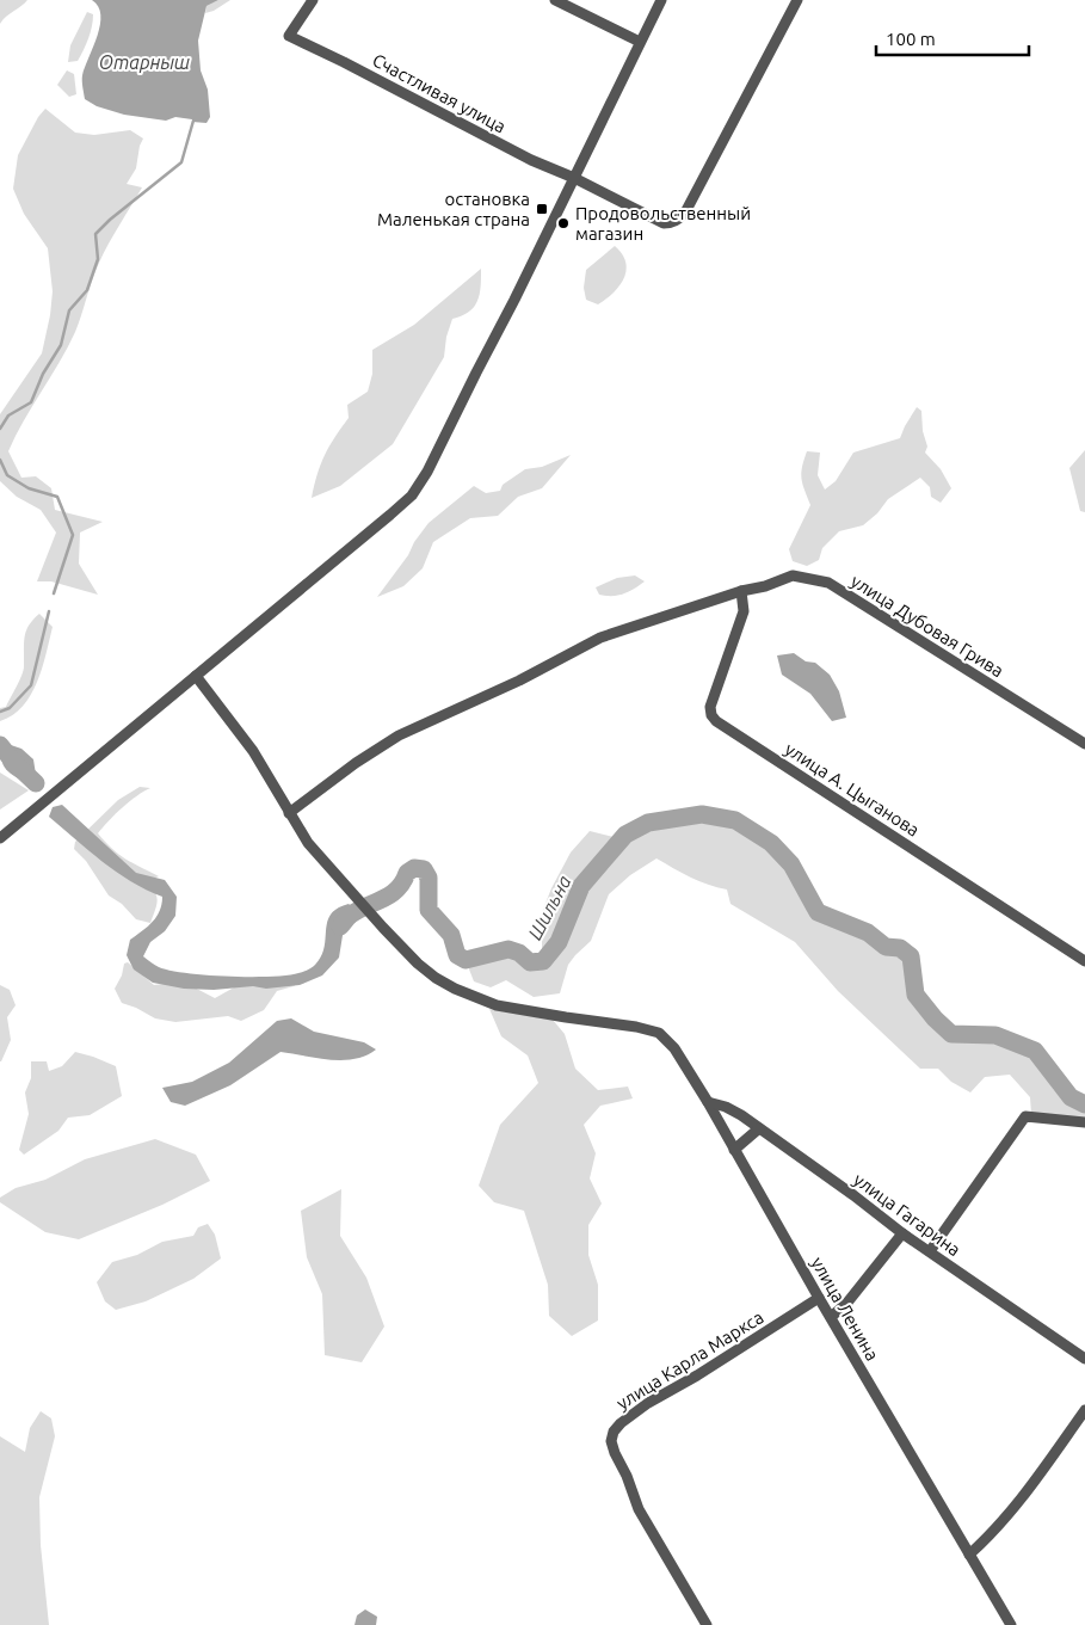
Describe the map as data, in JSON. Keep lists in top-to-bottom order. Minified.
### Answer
{"streets":{"street":["Счастливая улица","улица Дубовая Грива","улица А. Цыганова","улица Гагарина","улица Ленина","улица Карла Маркса"]},"crossings":[["улица Дубовая Грива","улица А. Цыганова"],["улица Дубовая Грива","улица Ленина"],["улица Гагарина","улица Ленина"],["улица Ленина","улица Карла Маркса"]],"water":["Отарныш","Шильна"],"places":{"transit":["остановка Маленькая страна"],"other":["Продовольственный магазин"]},"scale_bar":"100 m"}
